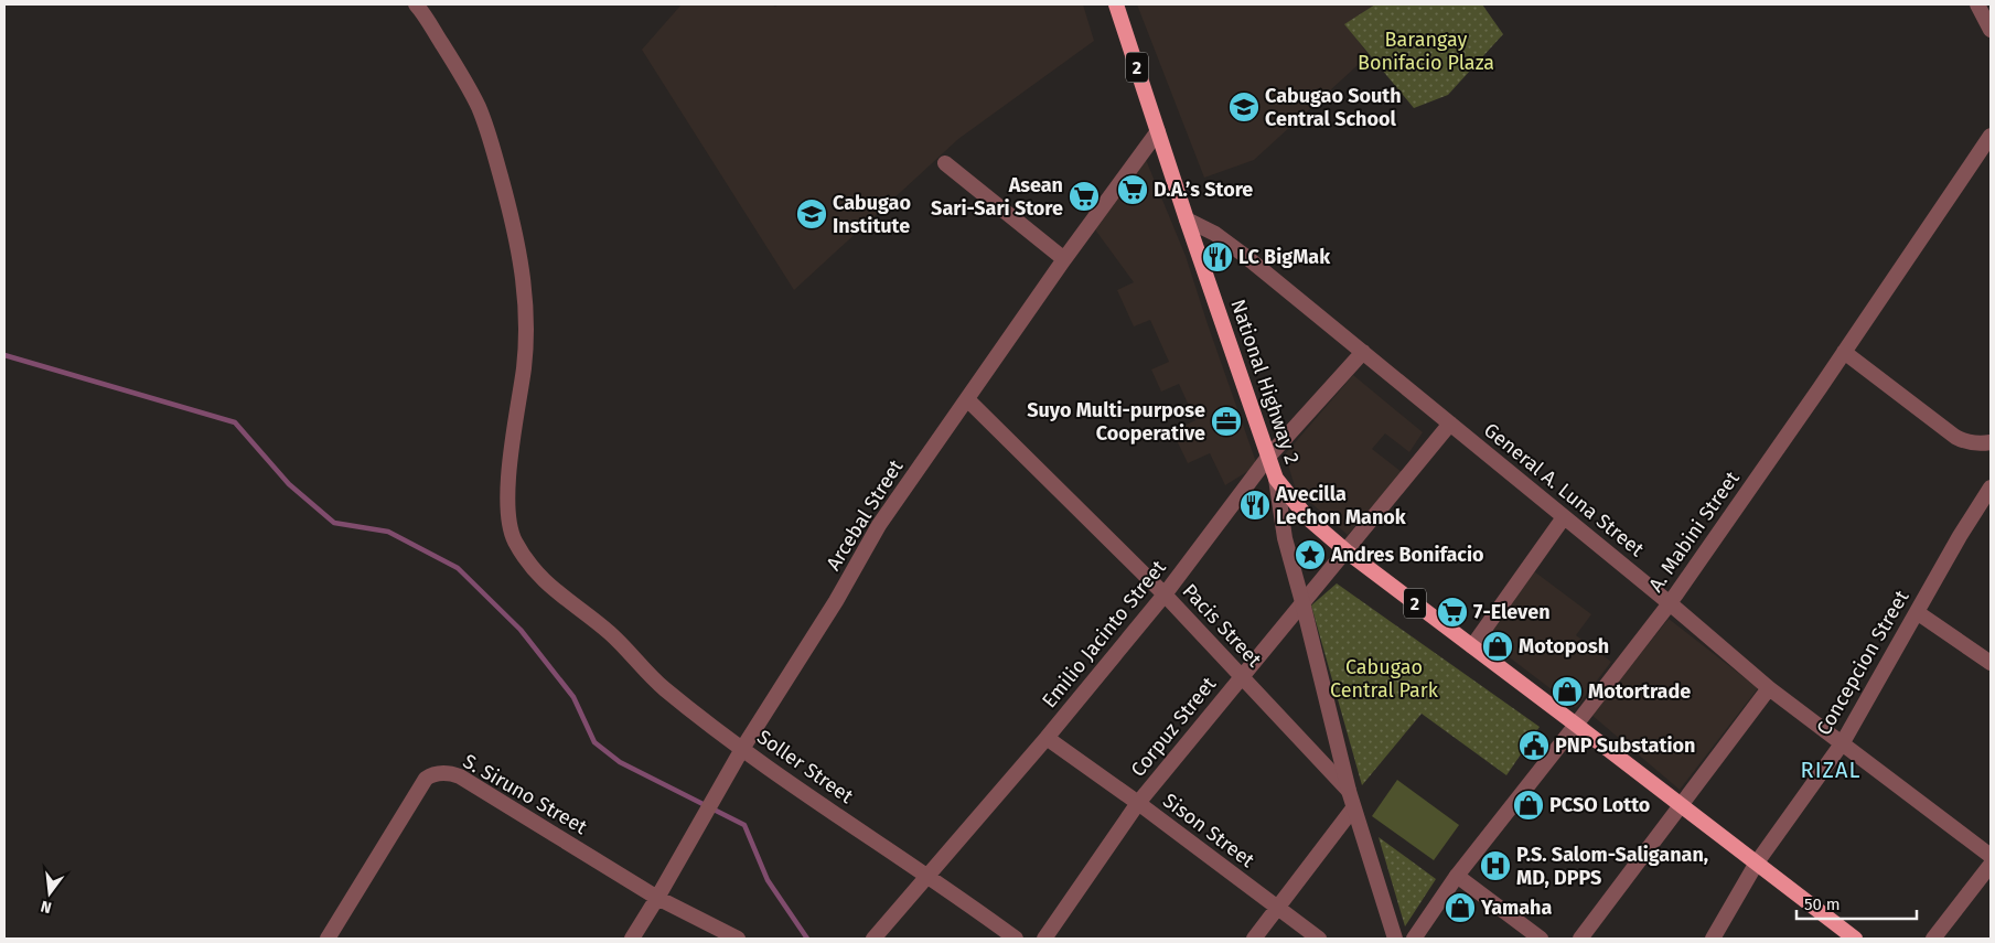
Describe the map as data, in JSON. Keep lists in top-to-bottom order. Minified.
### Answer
{"streets":{"highway":["2","National Highway 2"],"street":["General A. Luna Street","Arcebal Street","A. Mabini Street","Pacis Street","Emilio Jacinto Street","Concepcion Street","Corpuz Street","Soller Street","S. Siruno Street","Sison Street"]},"crossings":[["National Highway 2","General A. Luna Street"],["National Highway 2","Arcebal Street"],["National Highway 2","A. Mabini Street"],["National Highway 2","Emilio Jacinto Street"],["National Highway 2","Concepcion Street"],["National Highway 2","Corpuz Street"],["General A. Luna Street","A. Mabini Street"],["General A. Luna Street","Emilio Jacinto Street"],["General A. Luna Street","Concepcion Street"],["General A. Luna Street","Corpuz Street"],["Arcebal Street","Pacis Street"],["Arcebal Street","Soller Street"],["Arcebal Street","S. Siruno Street"],["Pacis Street","Emilio Jacinto Street"],["Pacis Street","Corpuz Street"],["Emilio Jacinto Street","Soller Street"],["Emilio Jacinto Street","Sison Street"],["Corpuz Street","Sison Street"]],"districts":["RIZAL"],"parks":["Barangay Bonifacio Plaza","Cabugao Central Park"],"places":{"school or university":["Cabugao South Central School","Cabugao Institute"],"supermarket":["D.A.’s Store","Asean Sari-Sari Store","7-Eleven"],"restaurant":["LC BigMak","Avecilla Lechon Manok"],"office":["Suyo Multi-purpose Cooperative"],"place":["Andres Bonifacio"],"shop":["Motoposh","Motortrade","PCSO Lotto","Yamaha"],"public building":["PNP Substation"],"hospital":["P.S. Salom-Saliganan, MD, DPPS"]},"scale_bar":"50 m","north":"bottom"}
